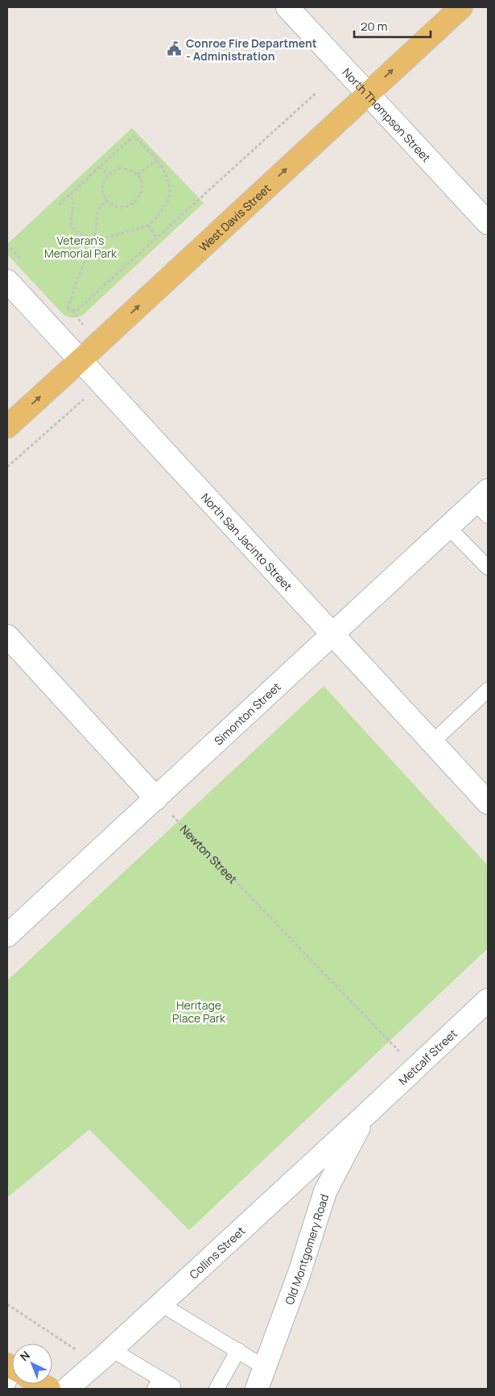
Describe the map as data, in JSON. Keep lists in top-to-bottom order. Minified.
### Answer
{"streets":{"main road":["West Davis Street"],"street":["North Thompson Street","North San Jacinto Street","Simonton Street","Metcalf Street","Old Montgomery Road","Collins Street"],"path":["Newton Street"]},"crossings":[["North Thompson Street","West Davis Street"],["West Davis Street","North San Jacinto Street"],["North San Jacinto Street","Simonton Street"],["Simonton Street","Newton Street"],["Newton Street","Metcalf Street"],["Metcalf Street","Old Montgomery Road"],["Metcalf Street","Collins Street"],["Old Montgomery Road","Collins Street"]],"one_way":["West Davis Street"],"parks":["Veteran's Memorial Park","Heritage Place Park"],"places":{"public building":["Conroe Fire Department - Administration"]},"scale_bar":"20 m","north":"top left"}
